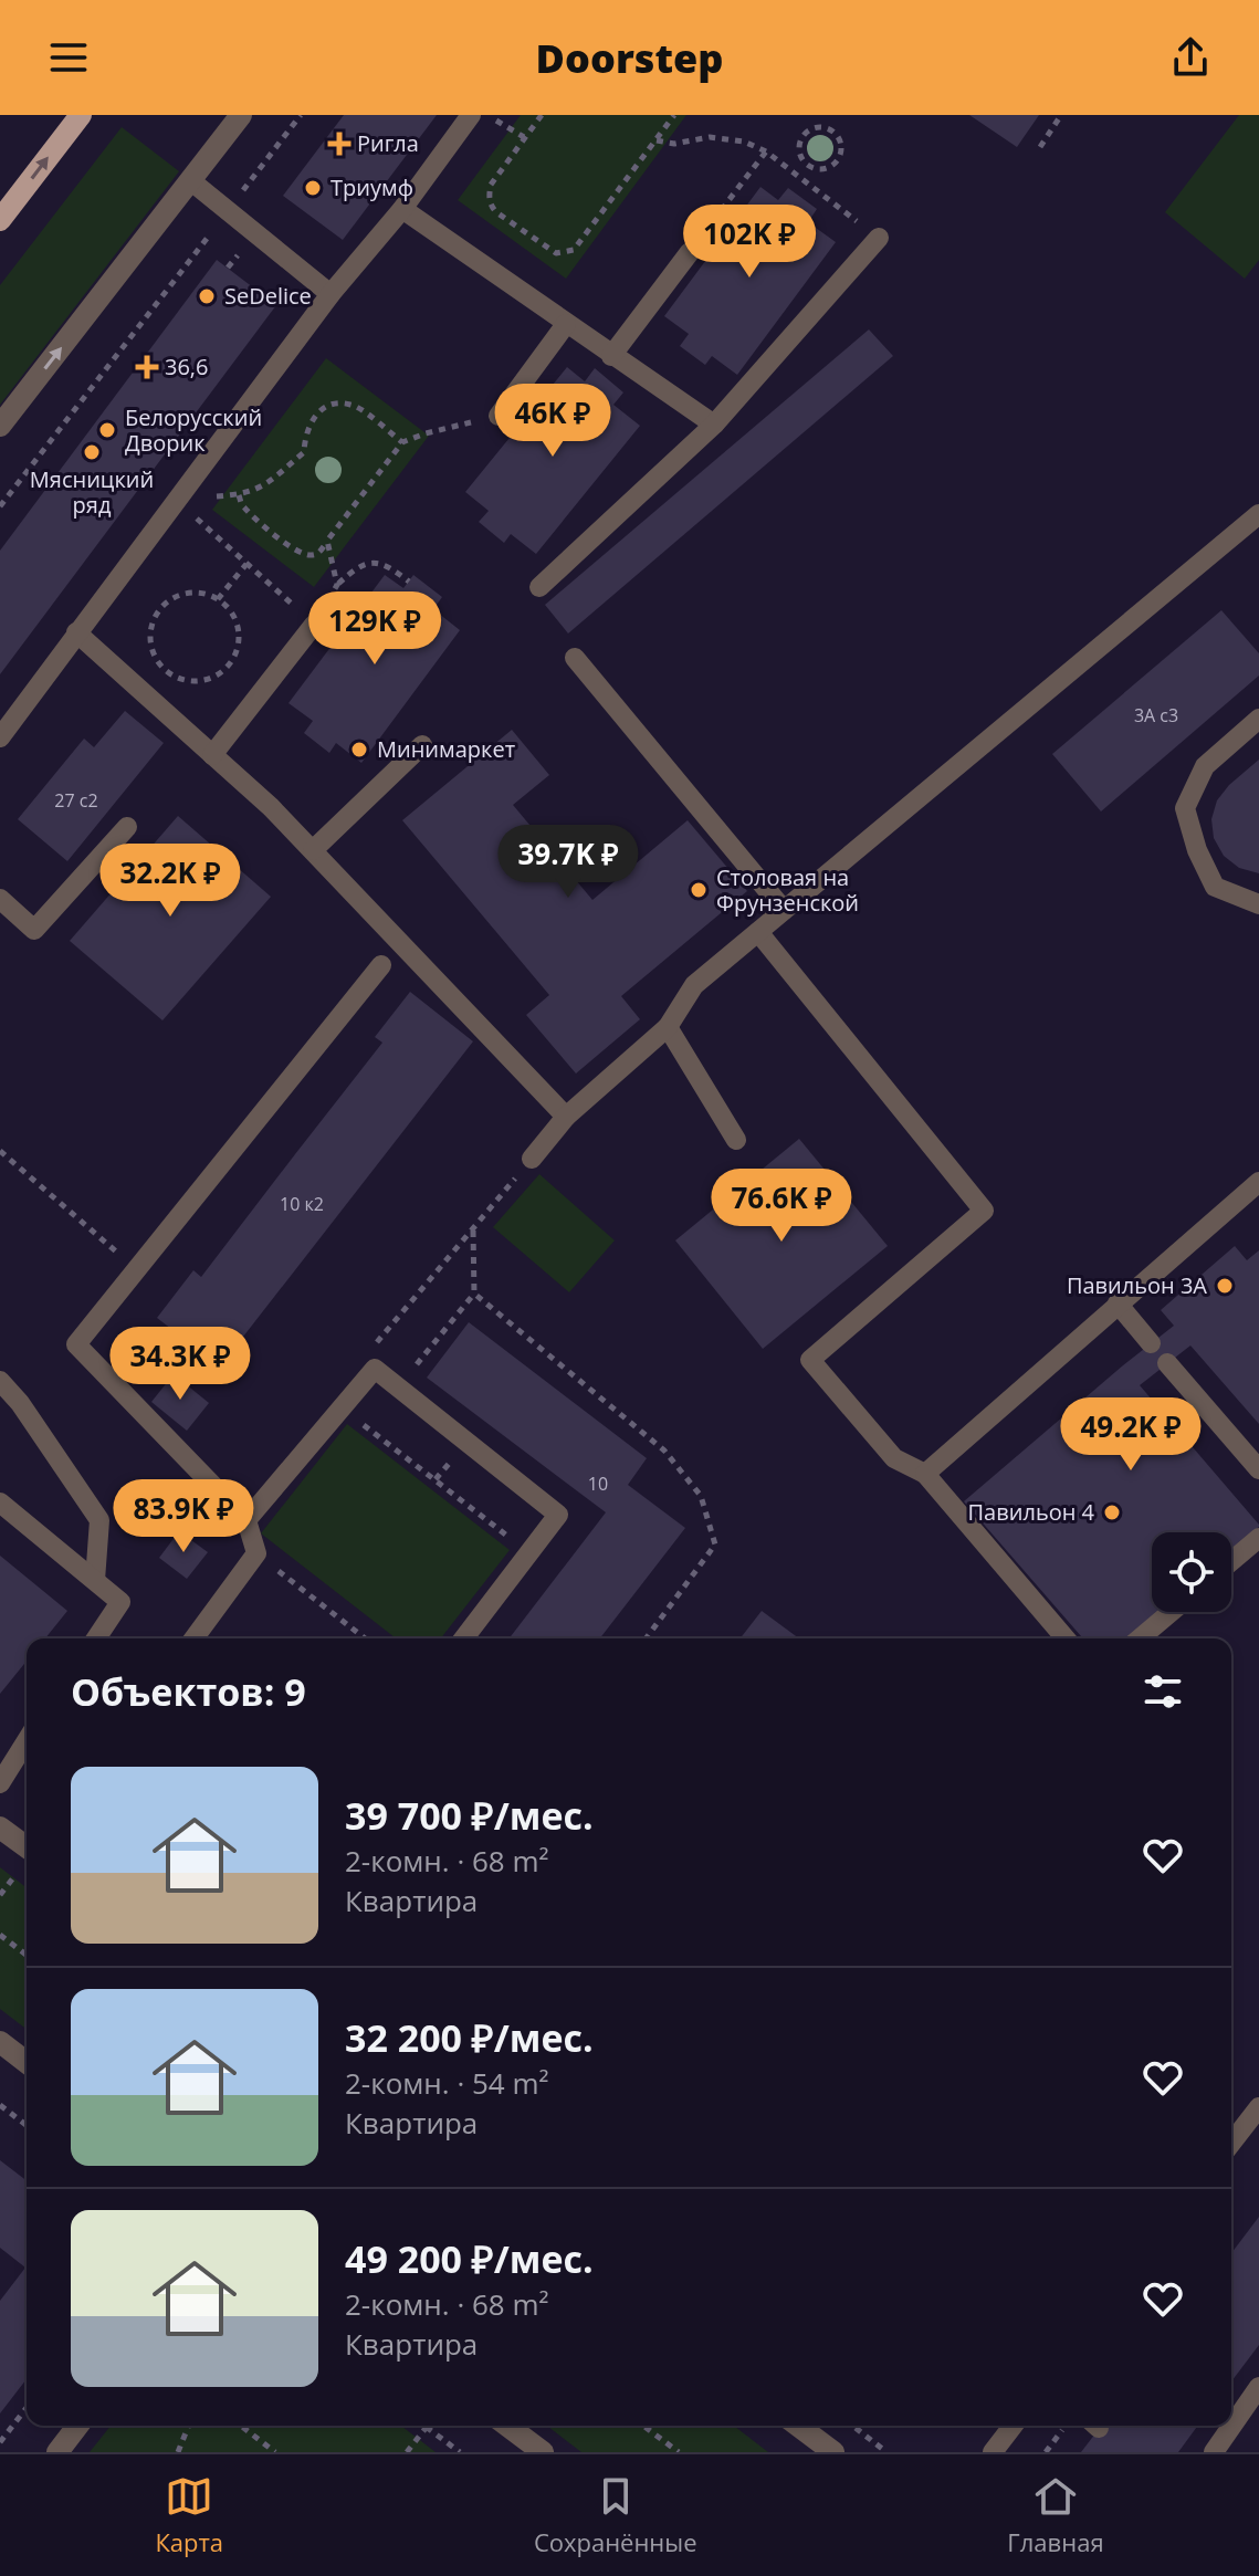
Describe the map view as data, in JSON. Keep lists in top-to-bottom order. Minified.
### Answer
{"places":{"health":["Ригла","36,6"],"other":["Триумф","SeDelice","Белорусский Дворик","Мясницкий ряд","Минимаркет","Столовая на Фрунзенской","Павильон 3А","Павильон 4"]},"house_numbers":["3А с3","27 с2","10 к2","10"],"page":{"header":"Doorstep","price":["102K ₽","46K ₽","129K ₽","39.7K ₽","32.2K ₽","76.6K ₽","34.3K ₽","49.2K ₽","83.9K ₽"],"heading":"Объектов: 9","list":[{"name":"39 700 ₽/мес.","note":"2-комн. · 68 m² · Квартира"},{"name":"32 200 ₽/мес.","note":"2-комн. · 54 m² · Квартира"},{"name":"49 200 ₽/мес.","note":"2-комн. · 68 m² · Квартира"}],"tabs":["Карта","Сохранённые","Главная"]}}
